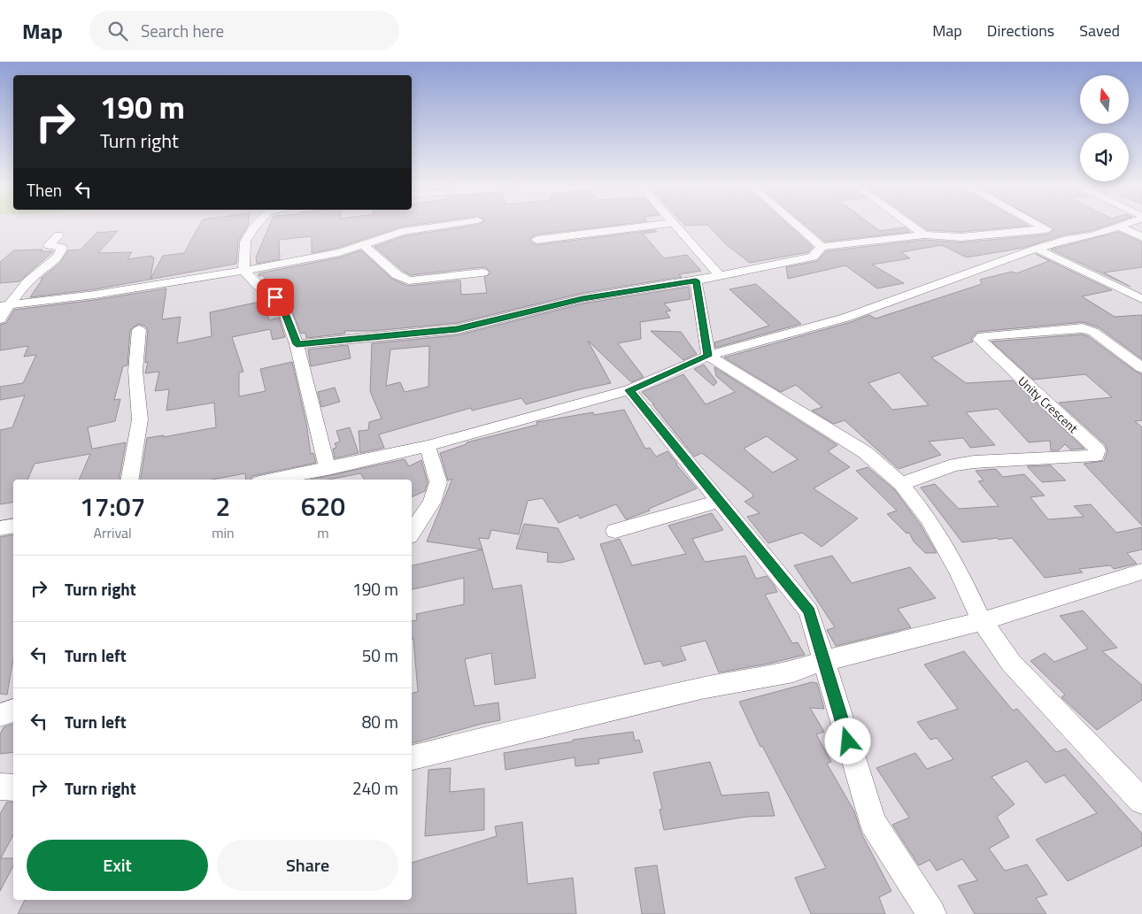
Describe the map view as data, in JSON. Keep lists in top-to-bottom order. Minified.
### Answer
{"streets":{"street":["Unity Crescent"]},"north":"top","page":{"header":"Map","search":"Search here","nav":["Map","Directions","Saved"],"turn":["190 m","Turn right"],"then":"Then","eta":["17:07","Arrival","2","min","620","m"],"list":[{"name":"Turn right","value":"190 m"},{"name":"Turn left","value":"50 m"},{"name":"Turn left","value":"80 m"},{"name":"Turn right","value":"240 m"}],"buttons":["Exit","Share"]}}
